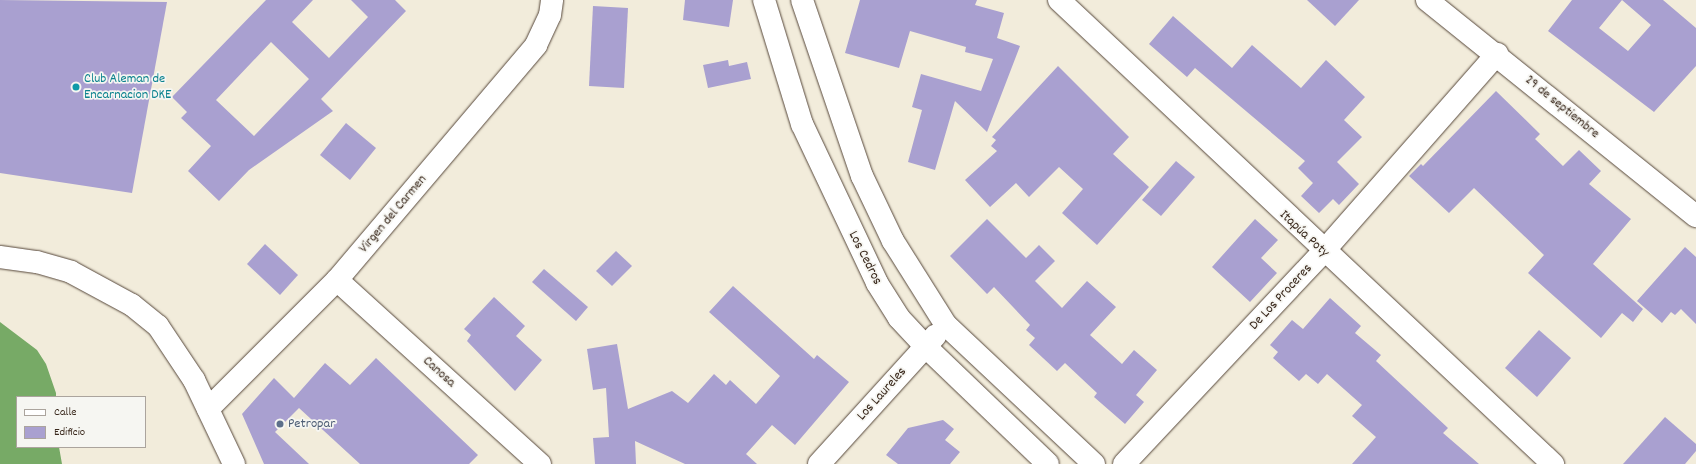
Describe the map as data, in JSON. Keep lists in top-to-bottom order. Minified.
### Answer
{"streets":{"street":["29 de septiembre","Virgen del Carmen","Itapúa Poty","Los Cedros","De Los Proceres","Canosa","Los Laureles"]},"crossings":[["29 de septiembre","De Los Proceres"],["Virgen del Carmen","Canosa"],["Itapúa Poty","De Los Proceres"],["Los Cedros","Los Laureles"]],"places":["Club Aleman de Encarnacion DKE","Petropar"],"legend":["Calle","Edificio"]}
